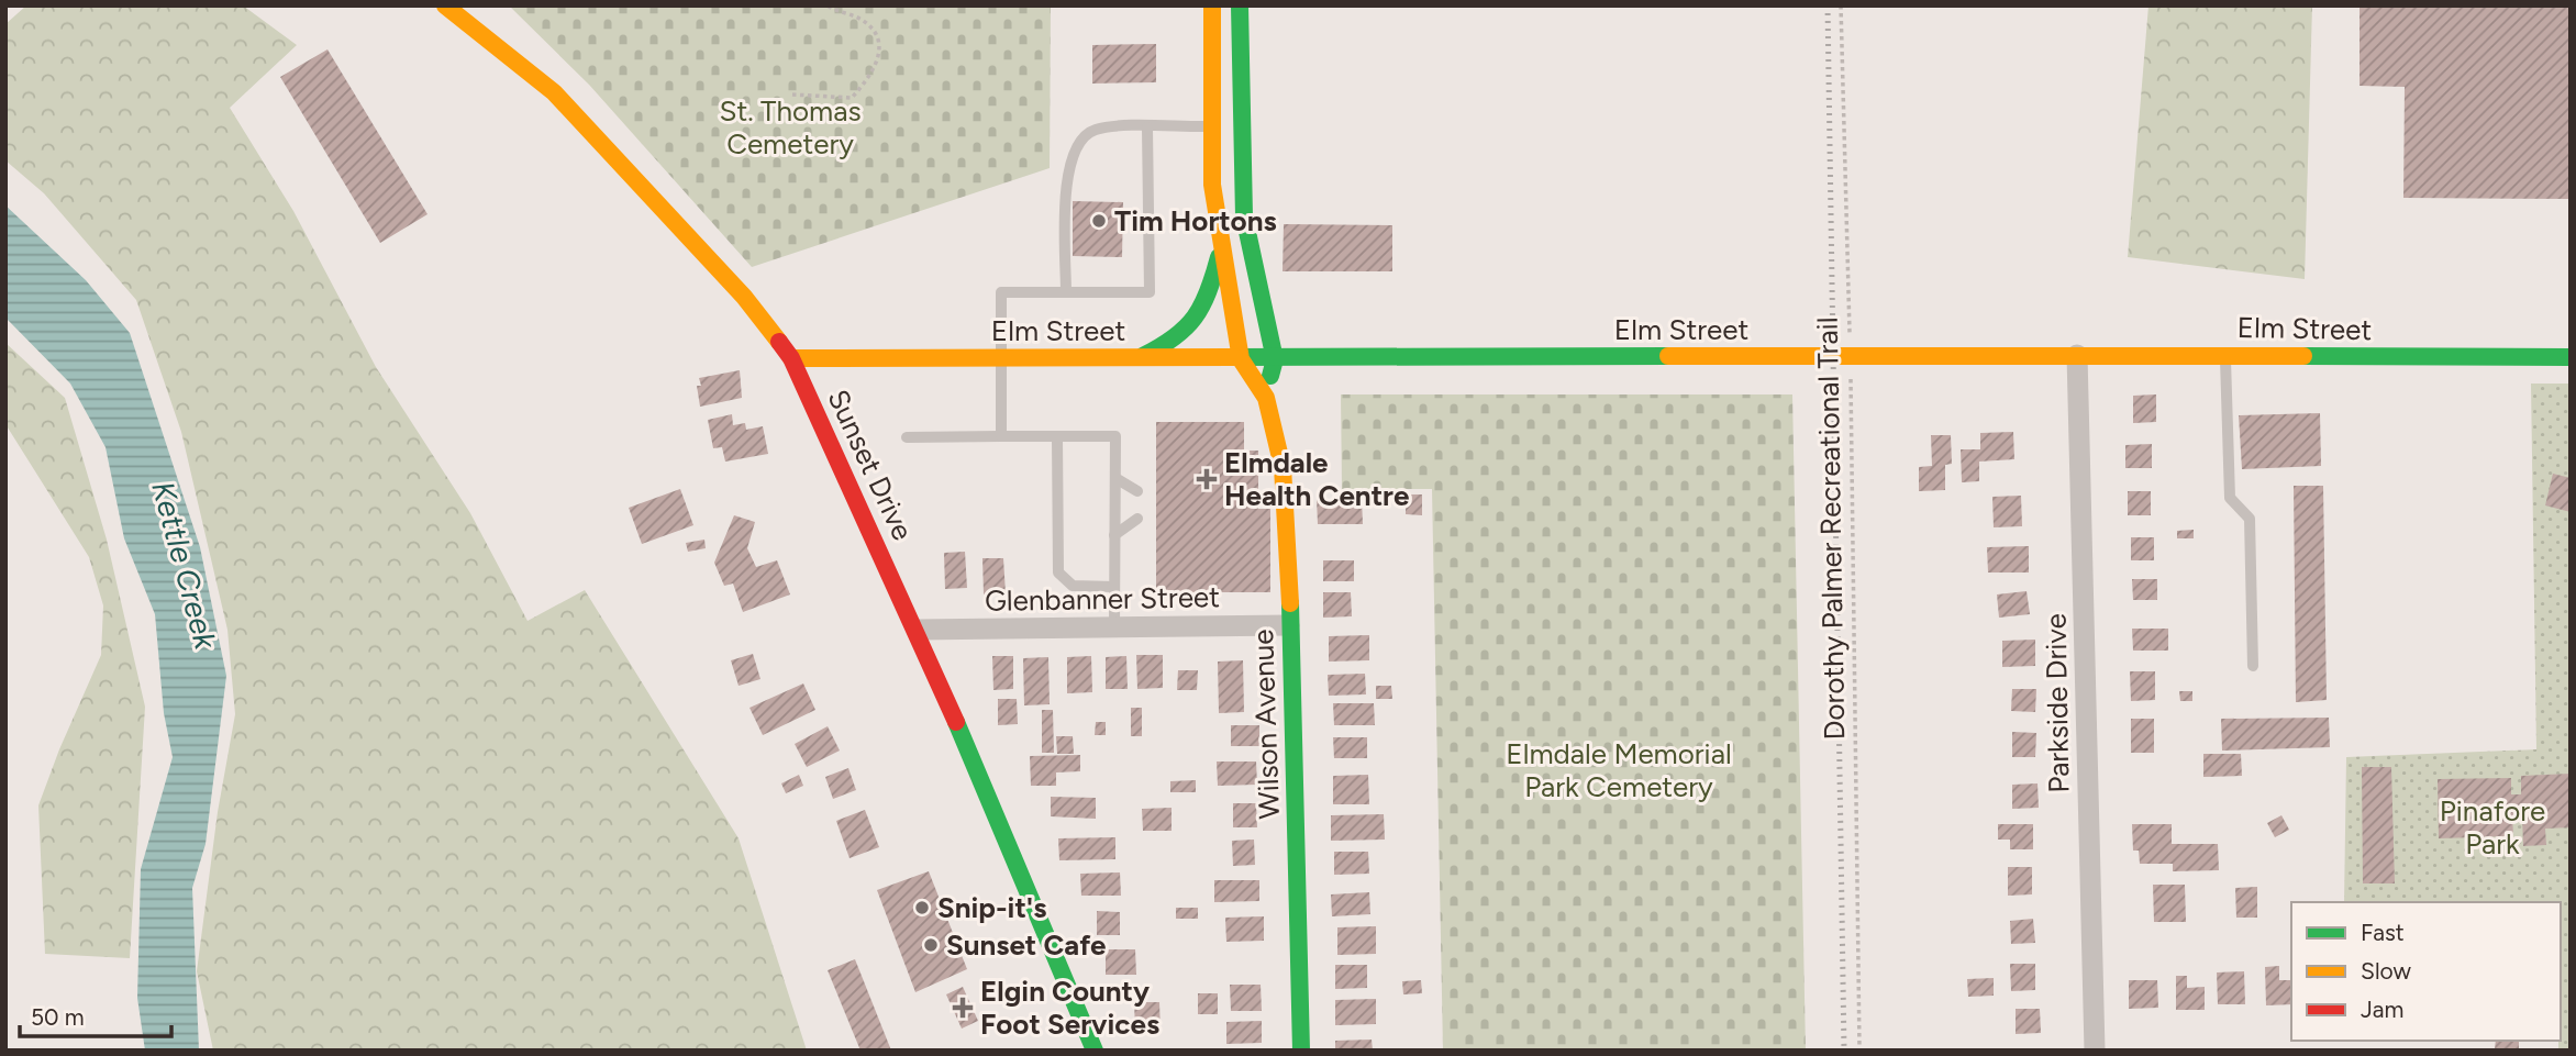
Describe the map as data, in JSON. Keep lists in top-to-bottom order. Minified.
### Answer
{"streets":{"main road":["Elm Street","Sunset Drive","Wilson Avenue"],"street":["Glenbanner Street","Parkside Drive"],"path":["Dorothy Palmer Recreational Trail"]},"crossings":[["Elm Street","Sunset Drive"],["Elm Street","Dorothy Palmer Recreational Trail"],["Elm Street","Parkside Drive"],["Elm Street","Wilson Avenue"],["Sunset Drive","Glenbanner Street"],["Glenbanner Street","Wilson Avenue"]],"water":["Kettle Creek"],"parks":["St. Thomas Cemetery","Elmdale Memorial Park Cemetery","Pinafore Park"],"places":{"other":["Tim Hortons","Snip-it's","Sunset Cafe"],"health":["Elmdale Health Centre","Elgin County Foot Services"]},"legend":["Fast","Slow","Jam"],"scale_bar":"50 m"}
